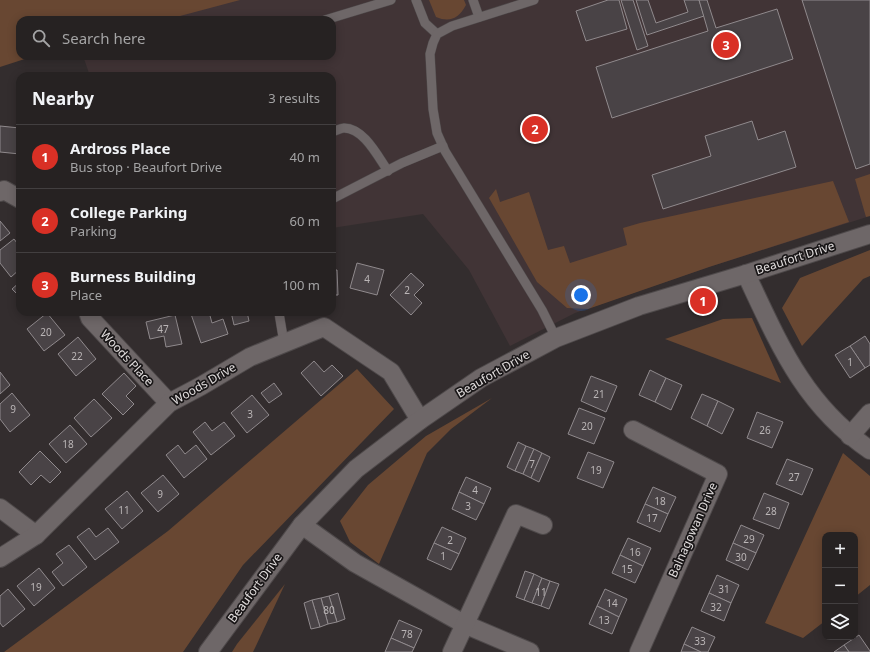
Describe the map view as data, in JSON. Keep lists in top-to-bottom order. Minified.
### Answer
{"streets":{"street":["Beaufort Drive","Woods Place","Woods Drive","Balnagowan Drive"]},"crossings":[["Beaufort Drive","Woods Drive"],["Woods Place","Woods Drive"]],"house_numbers":["4","2","47","20","22","1","21","9","3","20","26","18","7","19","27","4","9","18","3","11","28","17","29","2","16","1","30","15","19","31","11","14","32","80","13","78","33"],"page":{"search":"Search here","pins":["3","2","1"],"heading":["Nearby","3 results"],"list":[{"mark":"1","name":"Ardross Place","note":"Bus stop · Beaufort Drive","value":"40 m"},{"mark":"2","name":"College Parking","note":"Parking","value":"60 m"},{"mark":"3","name":"Burness Building","note":"Place","value":"100 m"}],"map_buttons":["+","−"]}}
